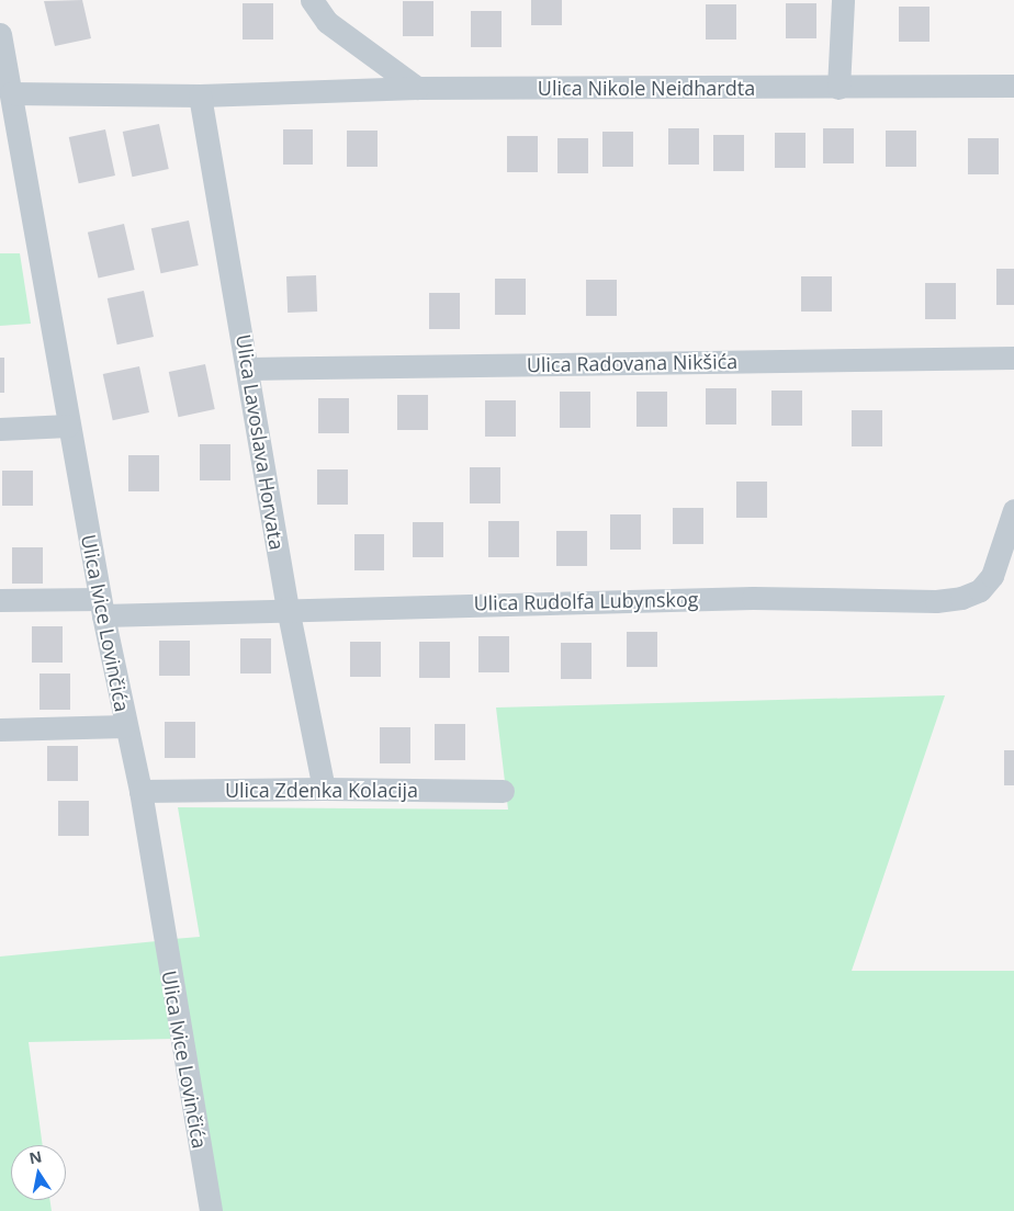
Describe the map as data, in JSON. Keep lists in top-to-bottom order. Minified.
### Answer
{"streets":{"street":["Ulica Nikole Neidhardta","Ulica Radovana Nikšića","Ulica Lavoslava Horvata","Ulica Rudolfa Lubynskog","Ulica Ivice Lovinčića","Ulica Zdenka Kolacija"]},"crossings":[["Ulica Radovana Nikšića","Ulica Lavoslava Horvata"],["Ulica Lavoslava Horvata","Ulica Rudolfa Lubynskog"],["Ulica Lavoslava Horvata","Ulica Zdenka Kolacija"],["Ulica Rudolfa Lubynskog","Ulica Ivice Lovinčića"],["Ulica Ivice Lovinčića","Ulica Zdenka Kolacija"]],"north":"top"}
